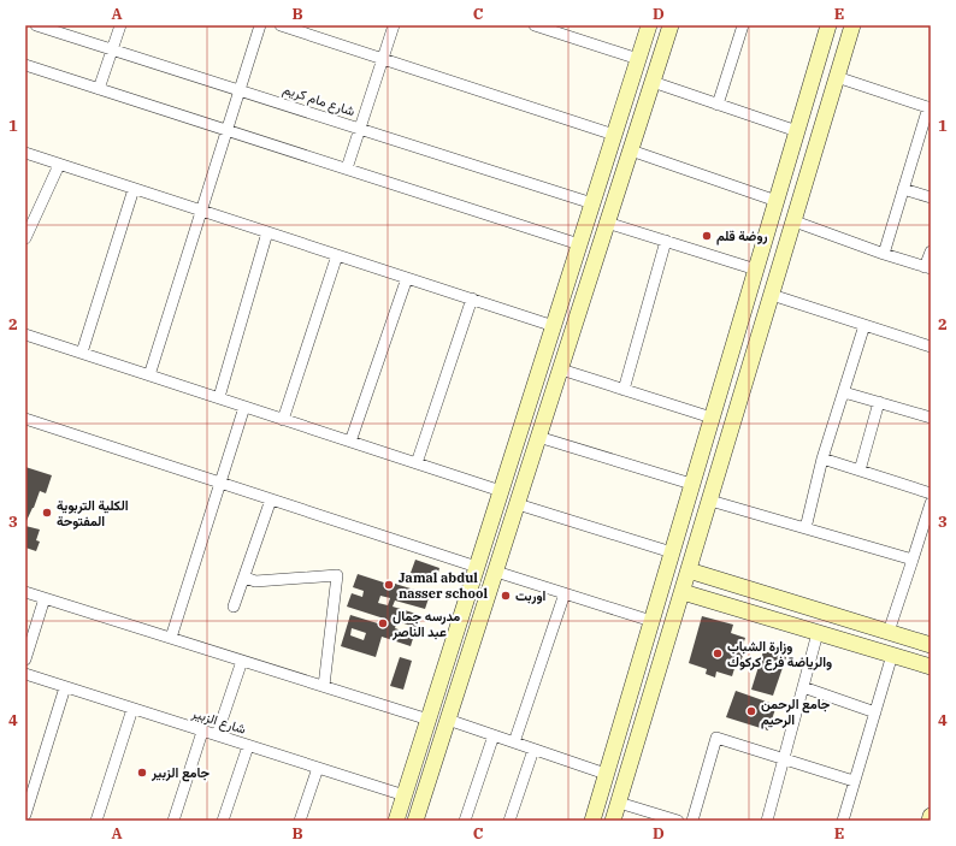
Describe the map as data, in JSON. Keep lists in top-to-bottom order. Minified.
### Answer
{"streets":{"street":["شارع مام كريم","شارع الزبير"]},"places":["روضة قلم","الكلية التربوية المفتوحة","Jamal abdul nasser school","اوربت","مدرسه جمال عبد الناصر","وزارة الشباب والرياضة فرع كركوك","جامع الرحمن الرحيم","جامع الزبير"],"grid":{"columns":["A","B","C","D","E"],"rows":["1","2","3","4"]}}
